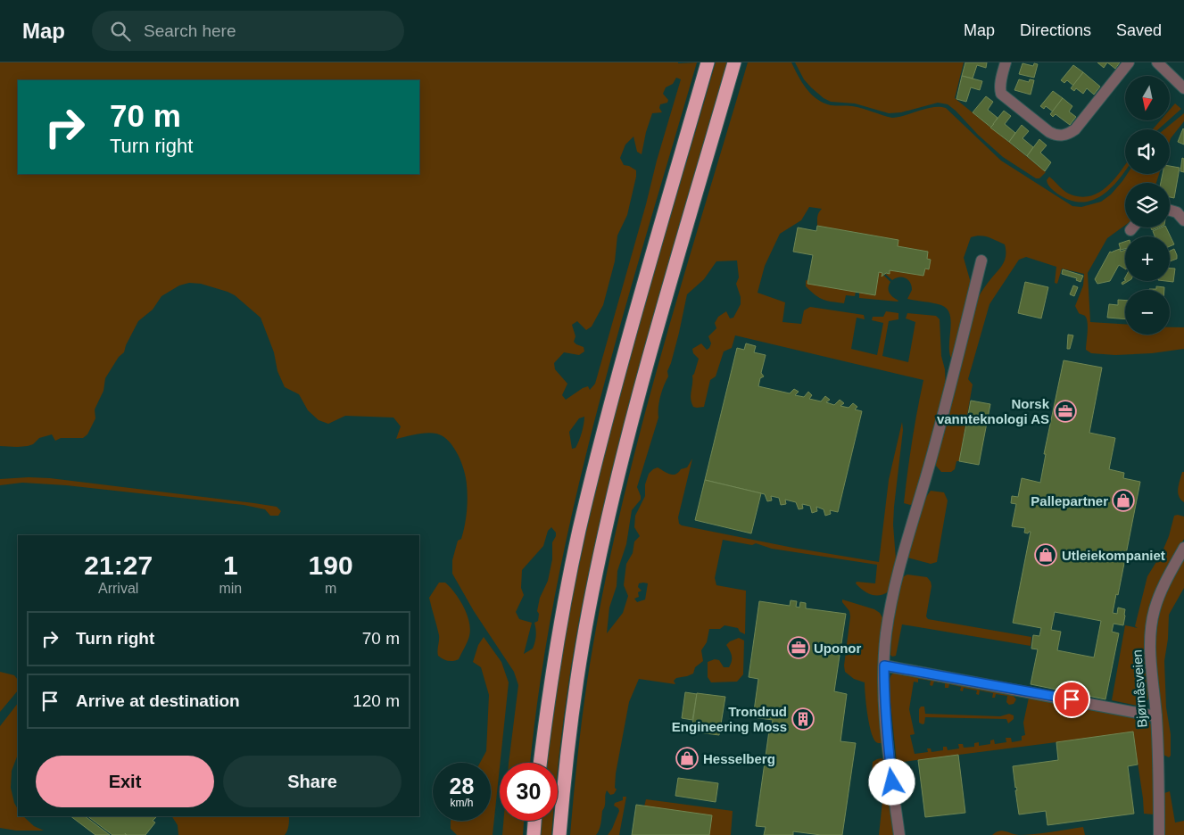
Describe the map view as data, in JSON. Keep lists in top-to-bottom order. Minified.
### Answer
{"streets":{"street":["Bjørnåsveien"]},"places":{"office":["Norsk vannteknologi AS","Uponor"],"shop":["Pallepartner","Utleiekompaniet","Hesselberg"],"building":["Trondrud Engineering Moss"]},"north":"bottom","page":{"header":"Map","search":"Search here","nav":["Map","Directions","Saved"],"map_buttons":["+","−"],"turn":["70 m","Turn right"],"eta":["21:27","Arrival","1","min","190","m"],"list":[{"name":"Turn right","value":"70 m"},{"name":"Arrive at destination","value":"120 m"}],"buttons":["Exit","Share"],"speed":"28 km/h","limit":"30"}}
